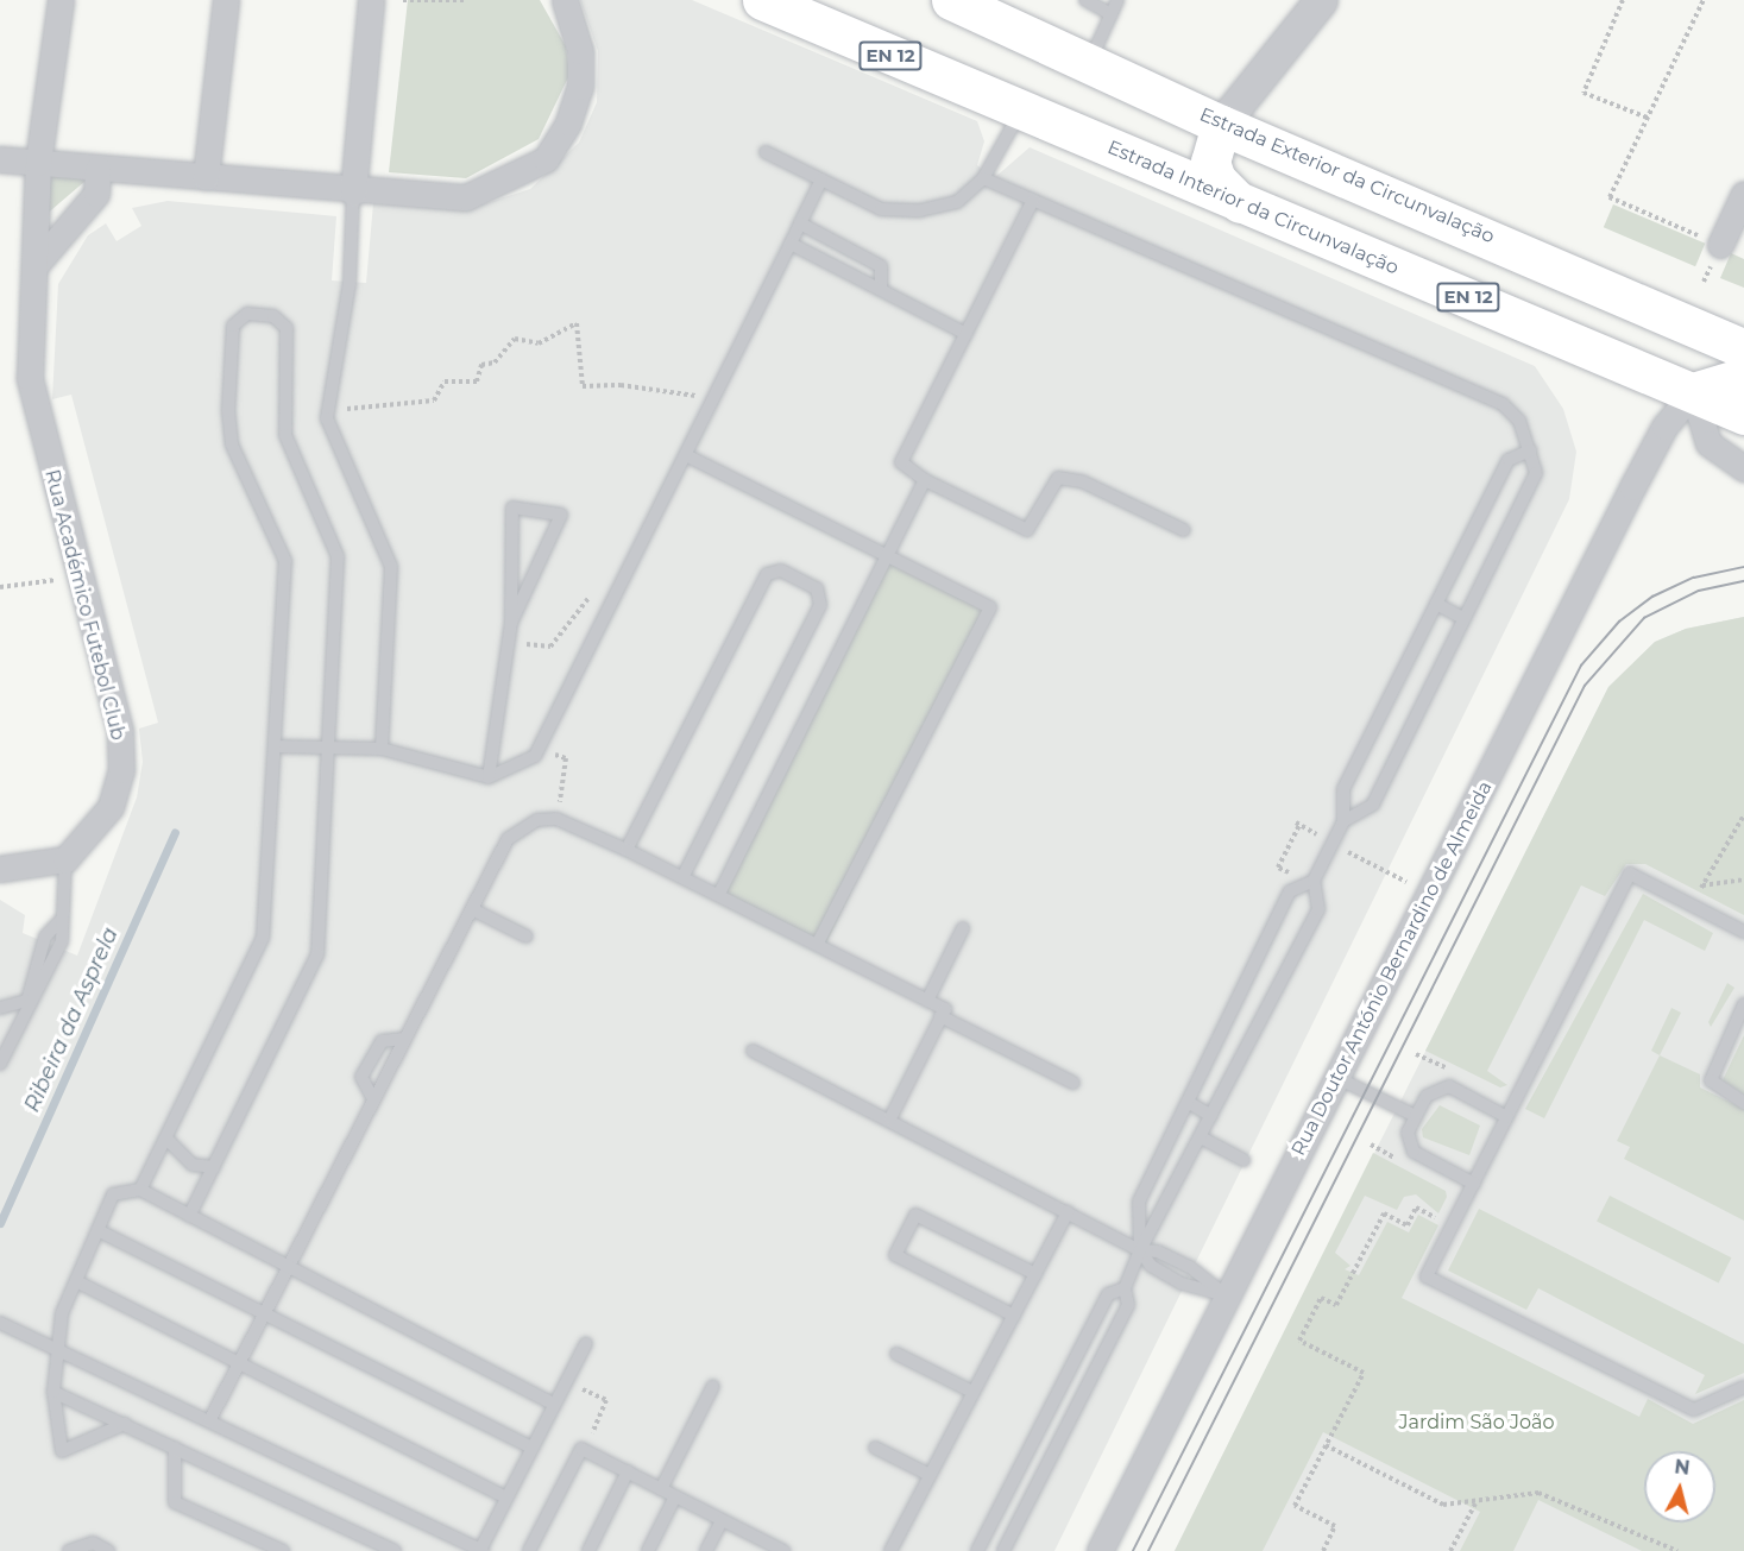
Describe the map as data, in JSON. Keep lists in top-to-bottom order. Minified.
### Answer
{"streets":{"main road":["EN 12","Estrada Exterior da Circunvalação","Estrada Interior da Circunvalação"],"street":["Rua Académico Futebol Club","Rua Doutor António Bernardino de Almeida"]},"crossings":[["Estrada Interior da Circunvalação","Rua Doutor António Bernardino de Almeida"]],"water":["Ribeira da Asprela"],"parks":["Jardim São João"],"north":"top"}
